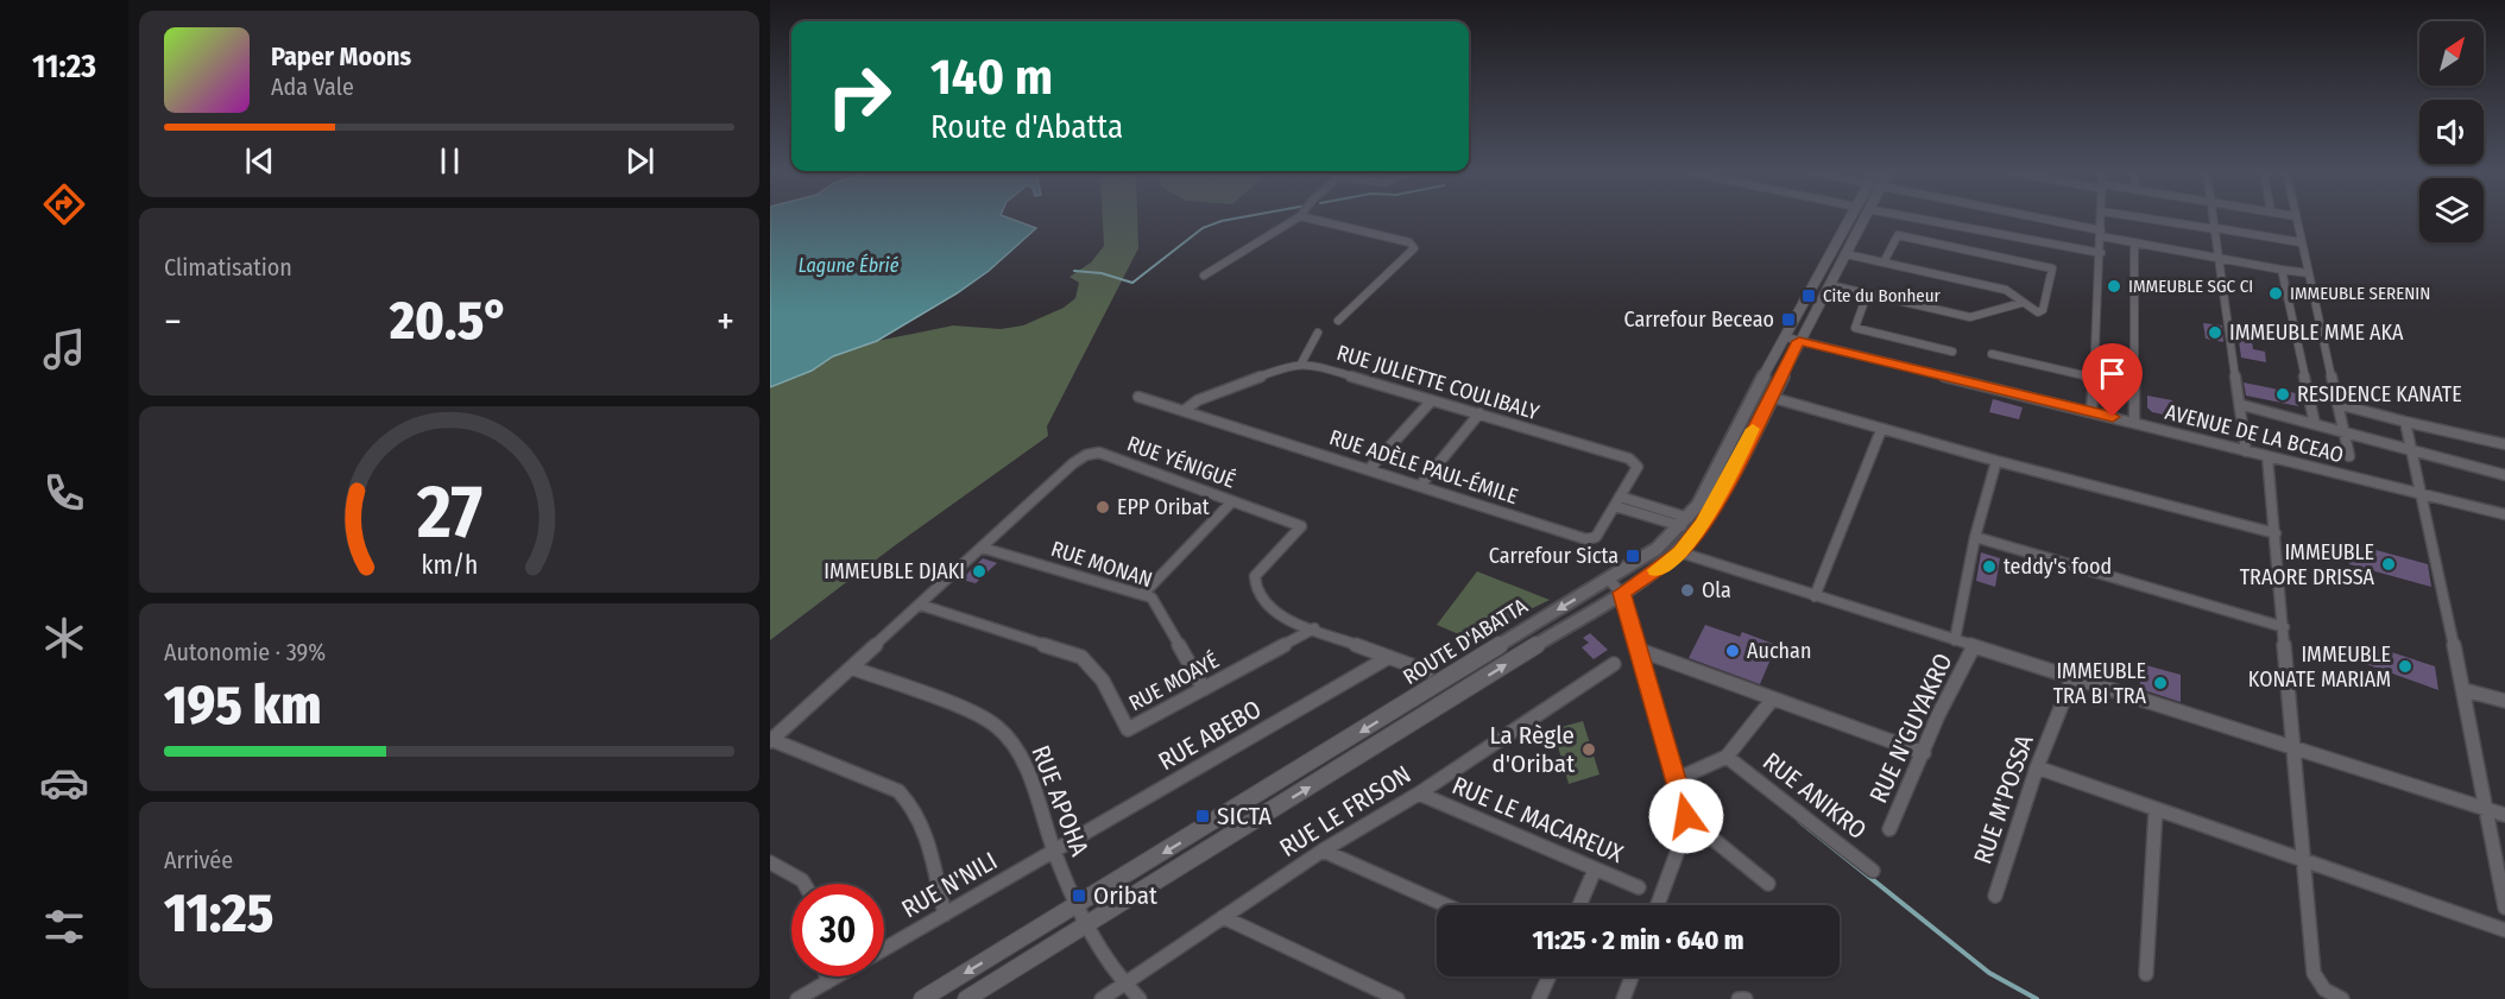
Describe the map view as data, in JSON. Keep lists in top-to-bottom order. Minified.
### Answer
{"streets":{"street":["RUE JULIETTE COULIBALY","AVENUE DE LA BCEAO","RUE YÉNIGUÉ","RUE ADÈLE PAUL-ÉMILE","RUE MONAN","ROUTE D'ABATTA","RUE MOAYÉ","RUE N'GUYAKRO","RUE ABEBO","RUE ANIKRO","RUE M'POSSA","RUE APOHA","RUE LE FRISON","RUE LE MACAREUX","RUE N'NILI"]},"crossings":[["RUE JULIETTE COULIBALY","RUE ADÈLE PAUL-ÉMILE"],["AVENUE DE LA BCEAO","ROUTE D'ABATTA"],["RUE YÉNIGUÉ","RUE MONAN"],["RUE YÉNIGUÉ","RUE MOAYÉ"],["RUE YÉNIGUÉ","RUE ABEBO"],["RUE YÉNIGUÉ","RUE APOHA"],["RUE MONAN","RUE MOAYÉ"],["ROUTE D'ABATTA","RUE APOHA"],["RUE ABEBO","RUE APOHA"],["RUE ABEBO","RUE N'NILI"],["RUE APOHA","RUE LE FRISON"],["RUE APOHA","RUE N'NILI"],["RUE LE FRISON","RUE LE MACAREUX"]],"water":["Lagune Ébrié"],"places":{"other":["IMMEUBLE SGC CI","IMMEUBLE SERENIN","IMMEUBLE MME AKA","RESIDENCE KANATE","EPP Oribat","IMMEUBLE TRAORE DRISSA","teddy's food","IMMEUBLE DJAKI","Ola","Auchan","IMMEUBLE KONATE MARIAM","IMMEUBLE TRA BI TRA","La Règle d'Oribat"],"transit":["Cite du Bonheur","Carrefour Beceao","Carrefour Sicta","SICTA","Oribat"]},"north":"top right","page":{"tabs":"11:23","turn":["140 m","Route d'Abatta"],"song":["Paper Moons","Ada Vale"],"tile":["Climatisation",["Autonomie · 39%","195 km"],["Arrivée","11:25"]],"heat":["−","20.5°","+"],"limit":"30","trip":"11:25 · 2 min · 640 m","gauge":["27","km/h"]}}
